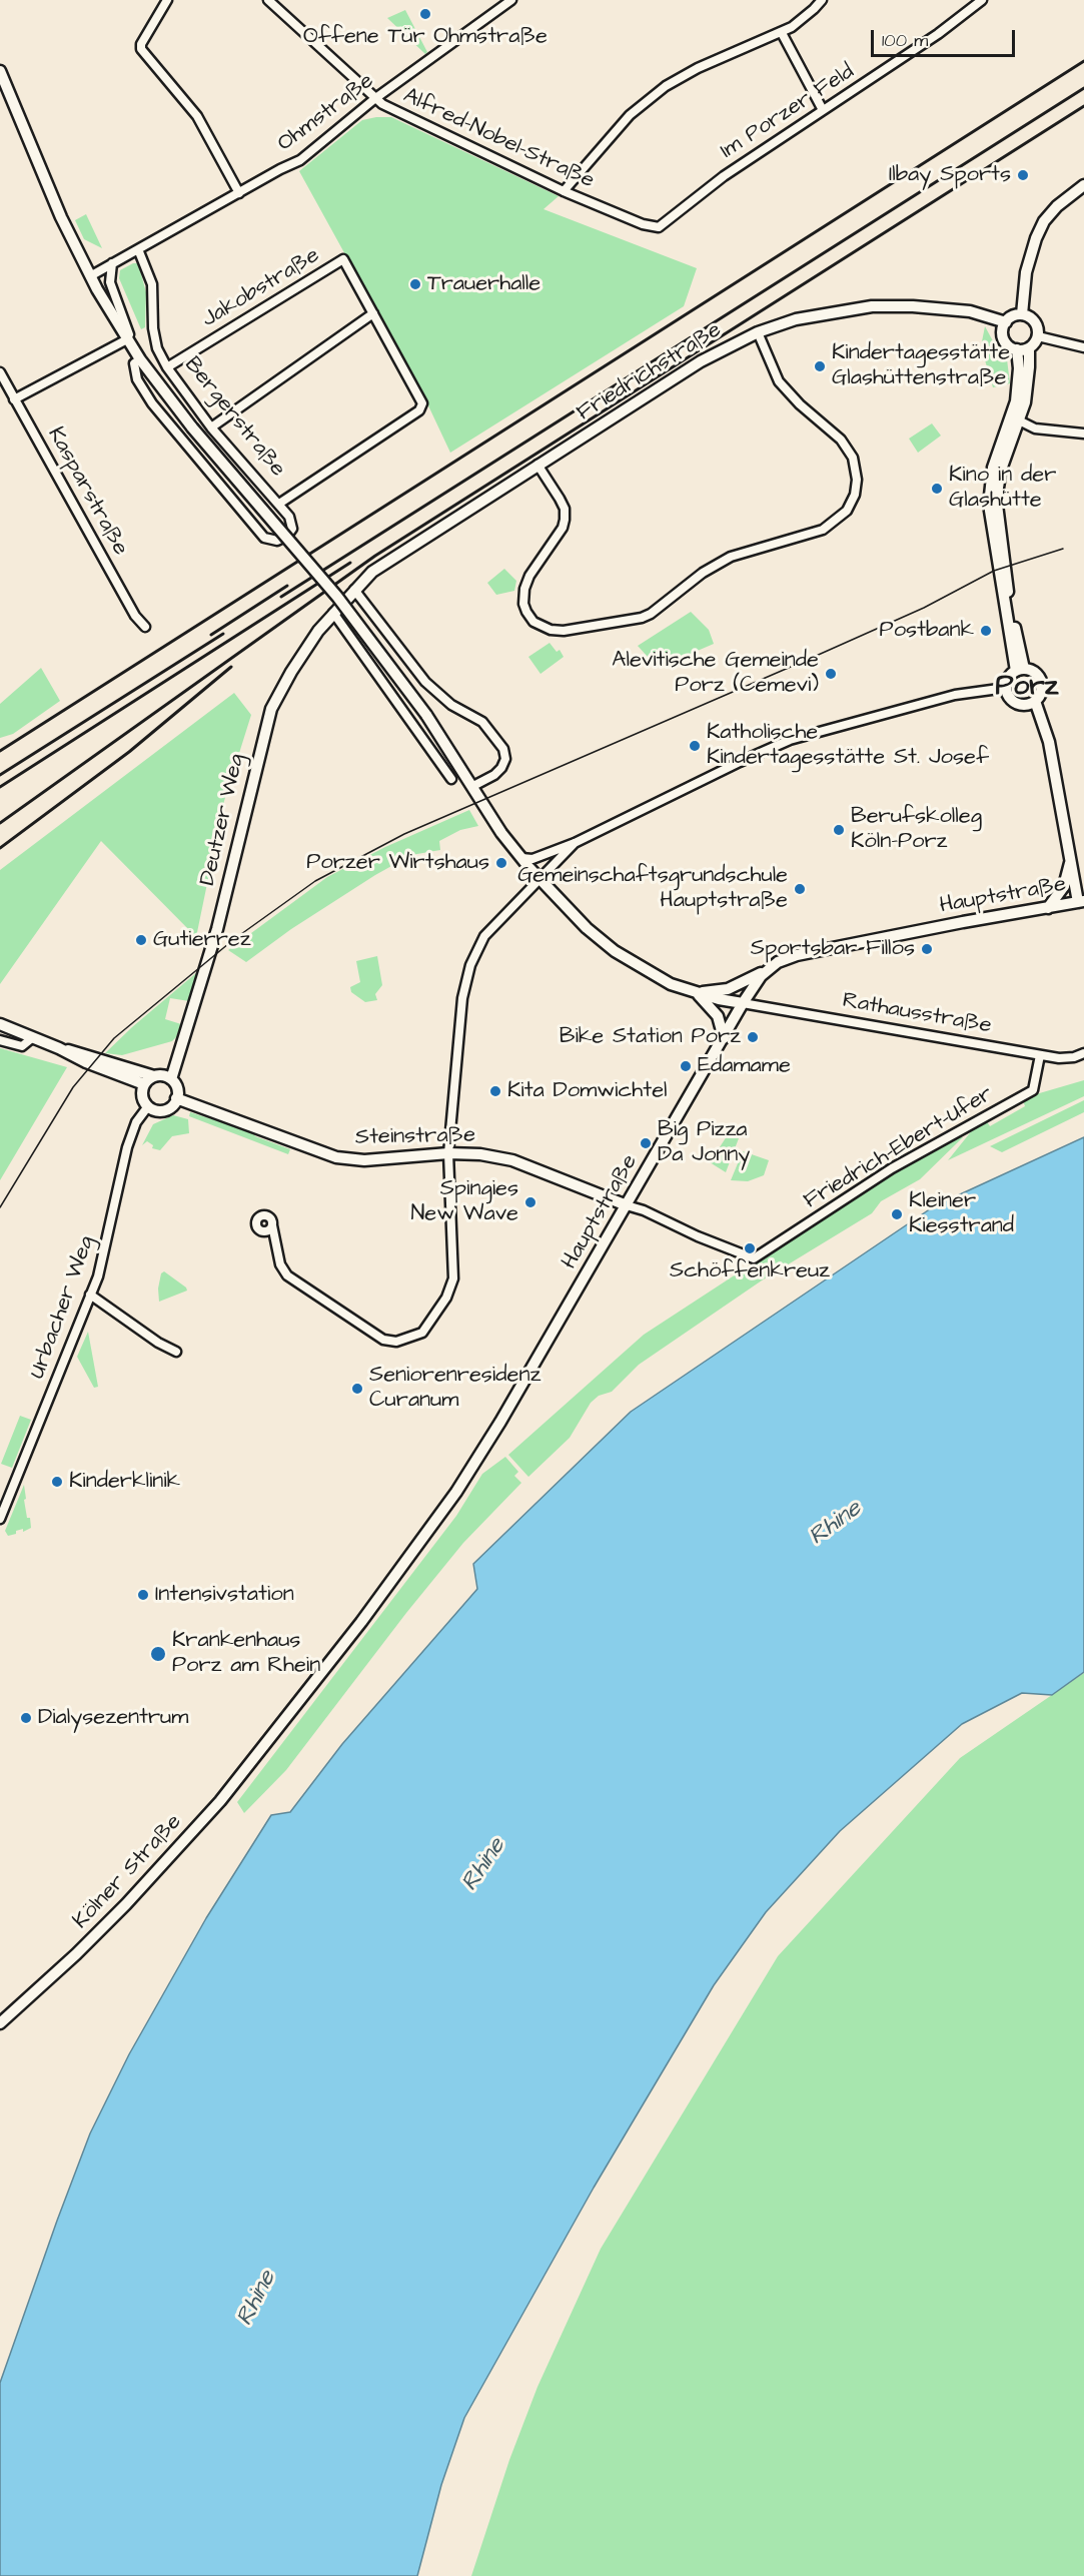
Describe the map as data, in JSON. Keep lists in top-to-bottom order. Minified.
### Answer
{"streets":{"street":["Im Porzer Feld","Ohmstraße","Alfred-Nobel-Straße","Jakobstraße","Friedrichstraße","Bergerstraße","Kasparstraße","Deutzer Weg","Hauptstraße","Rathausstraße","Steinstraße","Friedrich-Ebert-Ufer","Urbacher Weg","Kölner Straße"]},"crossings":[["Im Porzer Feld","Alfred-Nobel-Straße"],["Ohmstraße","Alfred-Nobel-Straße"],["Ohmstraße","Bergerstraße"],["Jakobstraße","Bergerstraße"],["Friedrichstraße","Deutzer Weg"],["Bergerstraße","Hauptstraße"],["Bergerstraße","Rathausstraße"],["Deutzer Weg","Steinstraße"],["Deutzer Weg","Urbacher Weg"],["Hauptstraße","Rathausstraße"],["Hauptstraße","Steinstraße"],["Hauptstraße","Kölner Straße"],["Rathausstraße","Friedrich-Ebert-Ufer"],["Steinstraße","Friedrich-Ebert-Ufer"],["Steinstraße","Urbacher Weg"]],"districts":["Porz"],"water":["Rhine"],"places":["Offene Tür Ohmstraße","Ilbay Sports","Trauerhalle","Kindertagesstätte Glashüttenstraße","Kino in der Glashütte","Postbank","Alevitische Gemeinde Porz (Cemevi)","Katholische Kindertagesstätte St. Josef","Berufskolleg Köln-Porz","Porzer Wirtshaus","Gemeinschaftsgrundschule Hauptstraße","Gutierrez","Sportsbar Fillos","Bike Station Porz","Edamame","Kita Domwichtel","Big Pizza Da Jonny","Spingies New Wave","Kleiner Kiesstrand","Schöffenkreuz","Seniorenresidenz Curanum","Kinderklinik","Intensivstation","Krankenhaus Porz am Rhein","Dialysezentrum"],"scale_bar":"100 m"}
